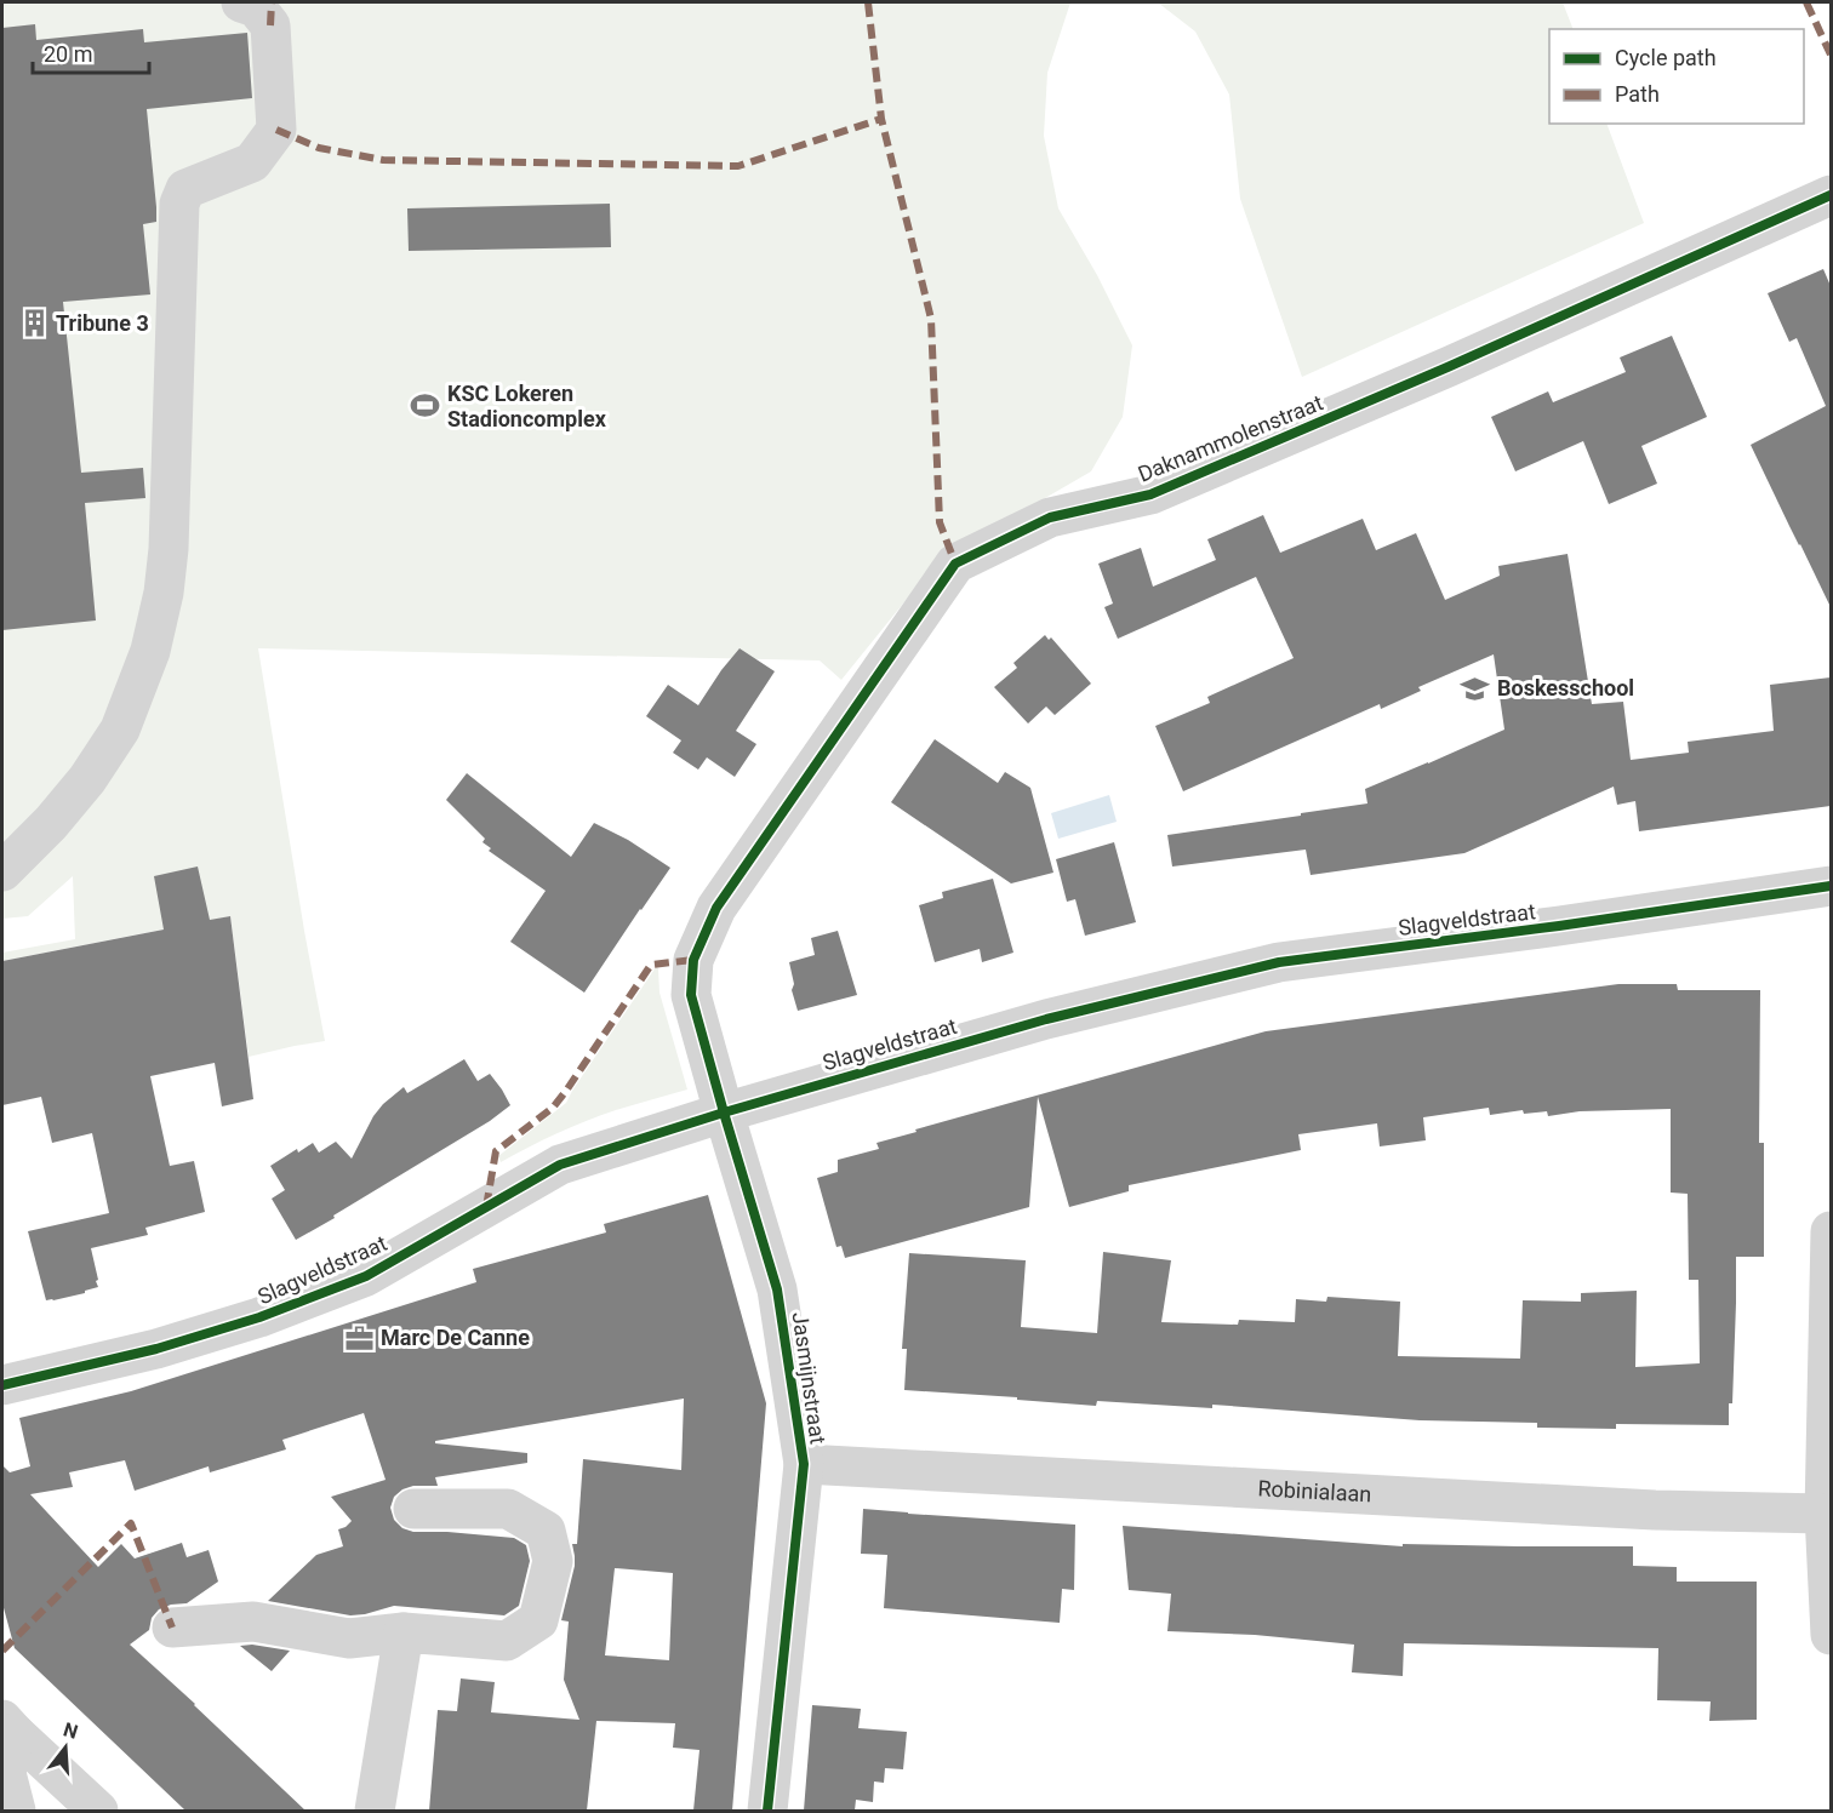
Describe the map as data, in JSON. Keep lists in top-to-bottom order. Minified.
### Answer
{"streets":{"street":["Daknammolenstraat","Slagveldstraat","Jasmijnstraat","Robinialaan"]},"crossings":[["Daknammolenstraat","Jasmijnstraat"],["Slagveldstraat","Jasmijnstraat"],["Jasmijnstraat","Robinialaan"]],"places":{"building":["Tribune 3"],"sports":["KSC Lokeren Stadioncomplex"],"school or university":["Boskesschool"],"office":["Marc De Canne"]},"legend":["Cycle path","Path"],"scale_bar":"20 m","north":"top"}
